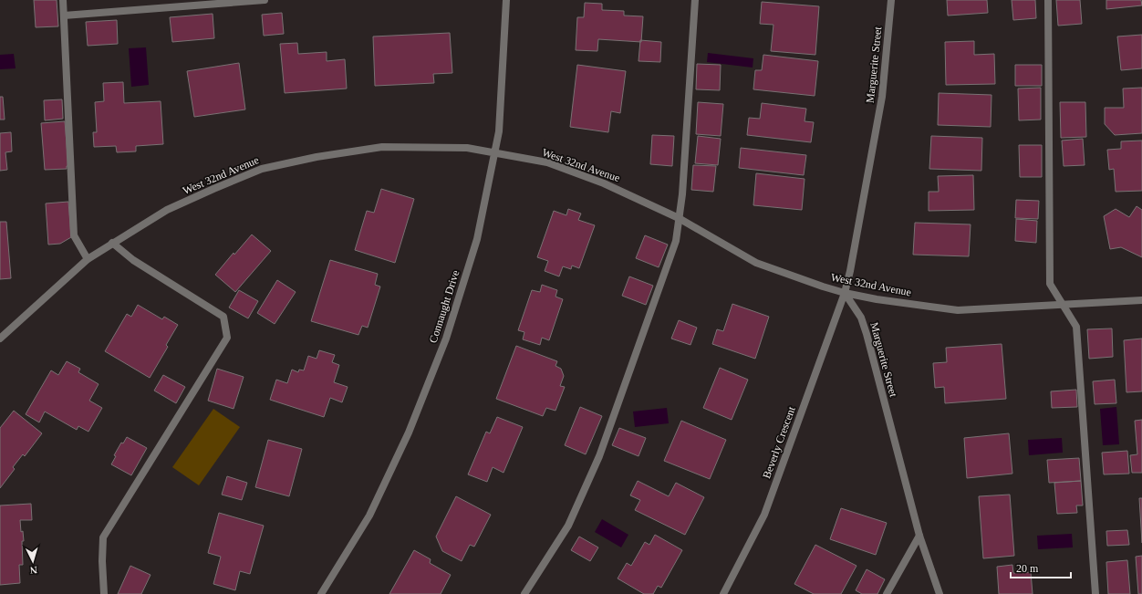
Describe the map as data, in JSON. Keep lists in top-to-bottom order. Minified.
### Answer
{"streets":{"street":["Marguerite Street","West 32nd Avenue","Connaught Drive","Beverly Crescent"]},"crossings":[["Marguerite Street","West 32nd Avenue"],["Marguerite Street","Beverly Crescent"],["West 32nd Avenue","Connaught Drive"],["West 32nd Avenue","Beverly Crescent"]],"scale_bar":"20 m","north":"bottom"}
